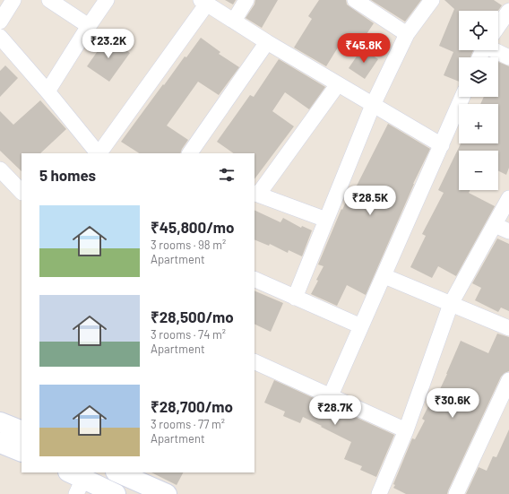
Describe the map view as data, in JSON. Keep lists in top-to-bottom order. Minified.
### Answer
{"page":{"map_buttons":["+","−"],"price":["₹23.2K","₹45.8K","₹28.5K","₹30.6K","₹28.7K"],"heading":"5 homes","list":[{"name":"₹45,800/mo","note":"3 rooms · 98 m² · Apartment"},{"name":"₹28,500/mo","note":"3 rooms · 74 m² · Apartment"},{"name":"₹28,700/mo","note":"3 rooms · 77 m² · Apartment"}]}}
